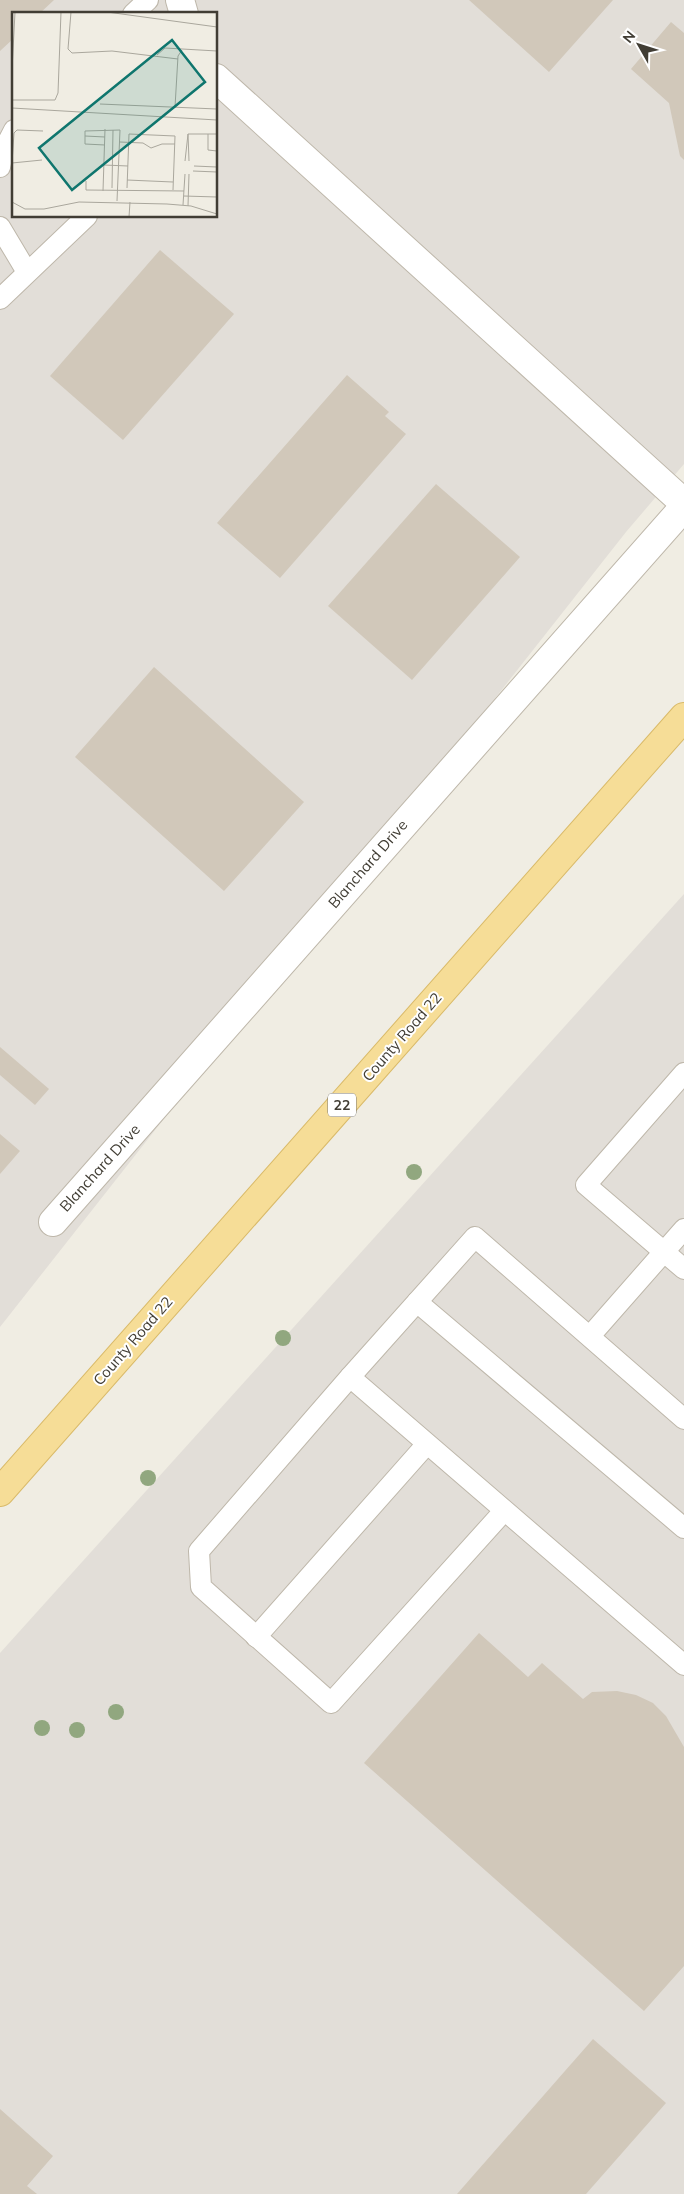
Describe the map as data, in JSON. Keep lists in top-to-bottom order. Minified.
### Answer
{"streets":{"main road":["County Road 22","22"],"street":["Blanchard Drive"]},"north":"top left"}
